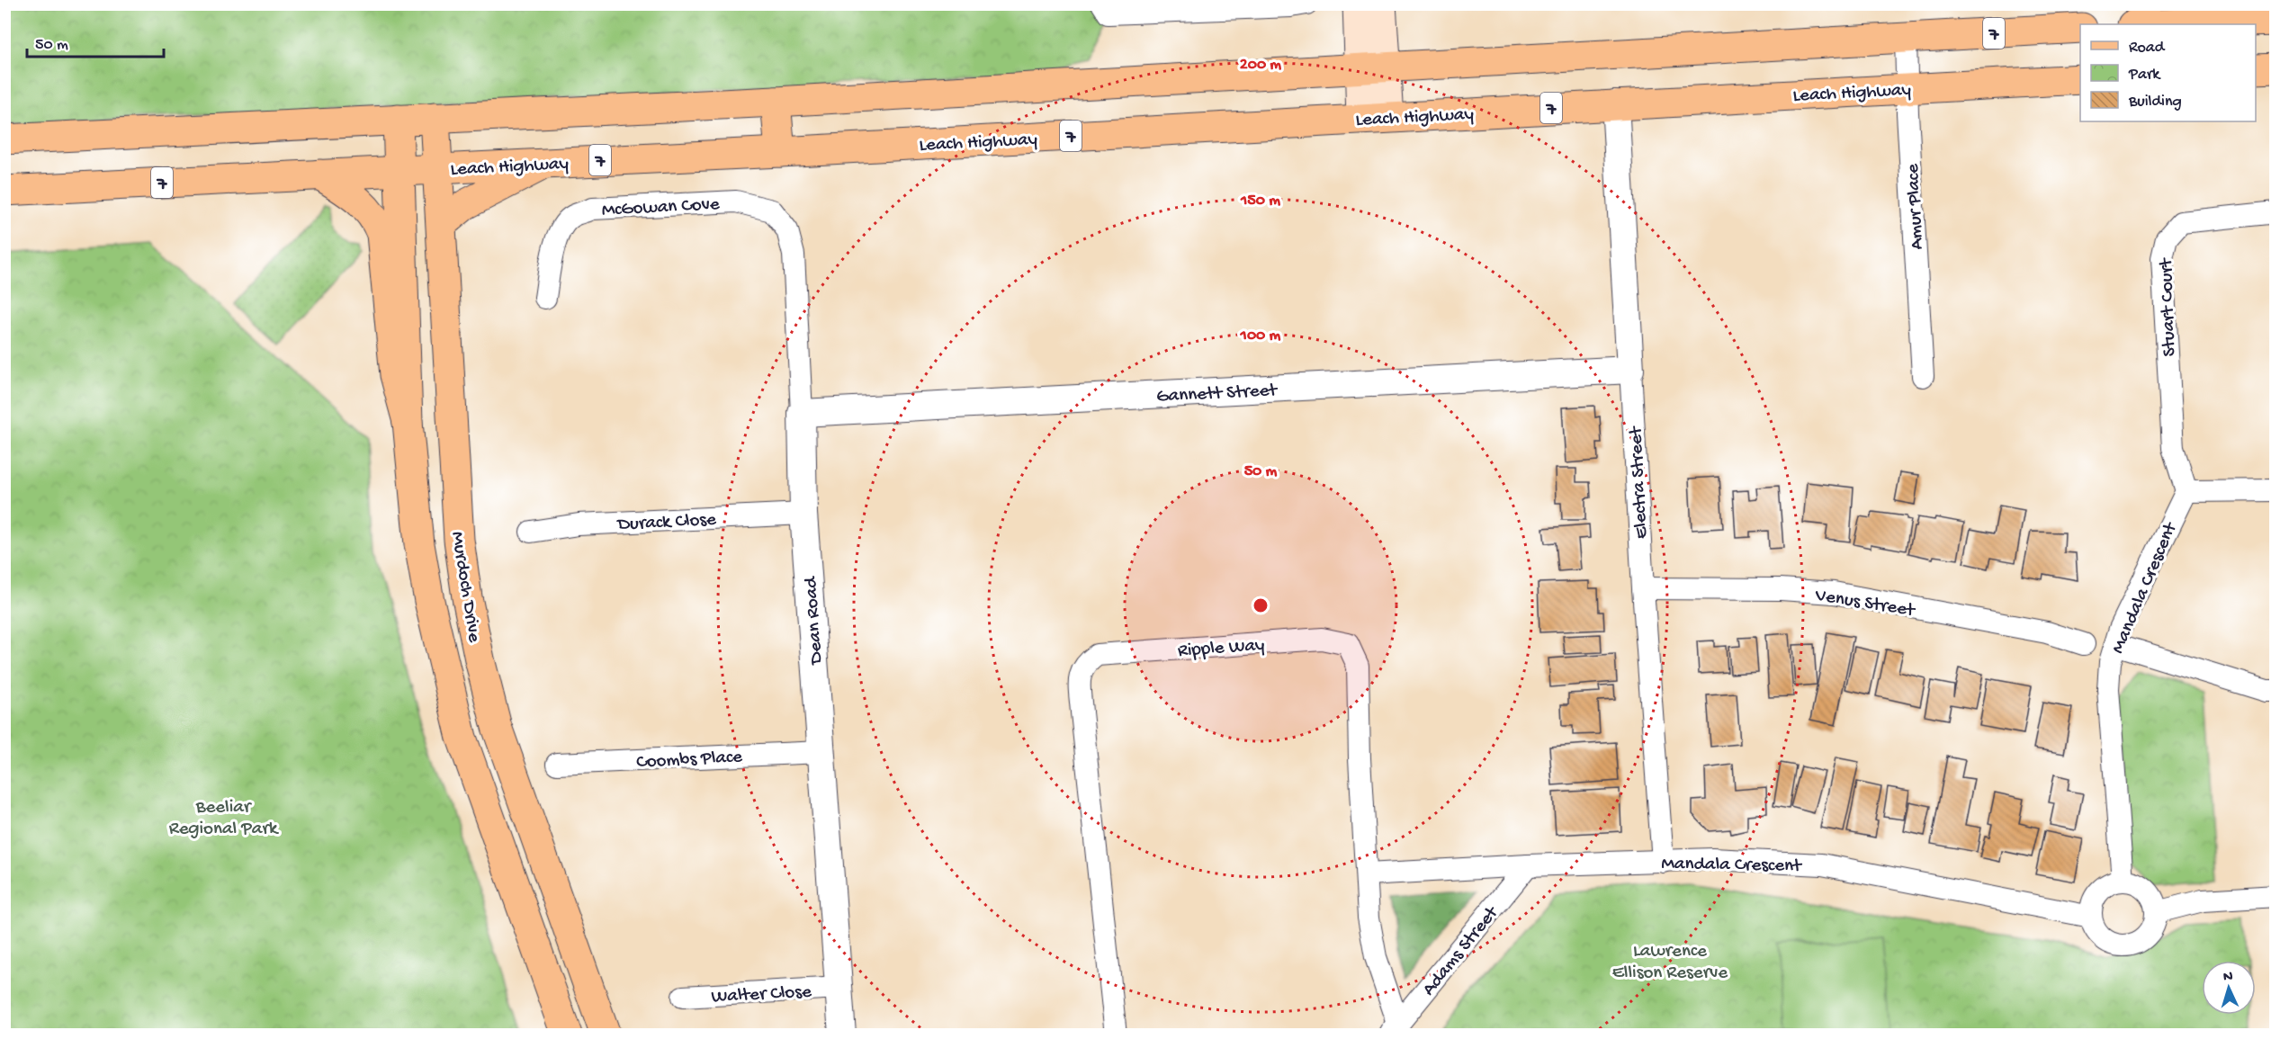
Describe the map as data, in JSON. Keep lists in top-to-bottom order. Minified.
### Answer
{"streets":{"main road":["7","Leach Highway","Murdoch Drive"],"street":["McGowan Cove","Amur Place","Stuart Court","Gannett Street","Electra Street","Durack Close","Mandala Crescent","Venus Street","Dean Road","Ripple Way","Coombs Place","Adams Street","Walter Close"]},"crossings":[["7","Amur Place"],["7","Murdoch Drive"],["Leach Highway","Amur Place"],["Leach Highway","Electra Street"],["Leach Highway","Murdoch Drive"],["McGowan Cove","Dean Road"],["Stuart Court","Mandala Crescent"],["Gannett Street","Electra Street"],["Gannett Street","Dean Road"],["Electra Street","Mandala Crescent"],["Electra Street","Venus Street"],["Durack Close","Dean Road"],["Mandala Crescent","Ripple Way"],["Mandala Crescent","Adams Street"],["Dean Road","Coombs Place"],["Dean Road","Walter Close"],["Ripple Way","Adams Street"]],"parks":["Beeliar Regional Park","Lawrence Ellison Reserve"],"legend":["Road","Park","Building"],"scale_bar":"50 m","north":"top","rings":["200 m","150 m","100 m","50 m"]}
